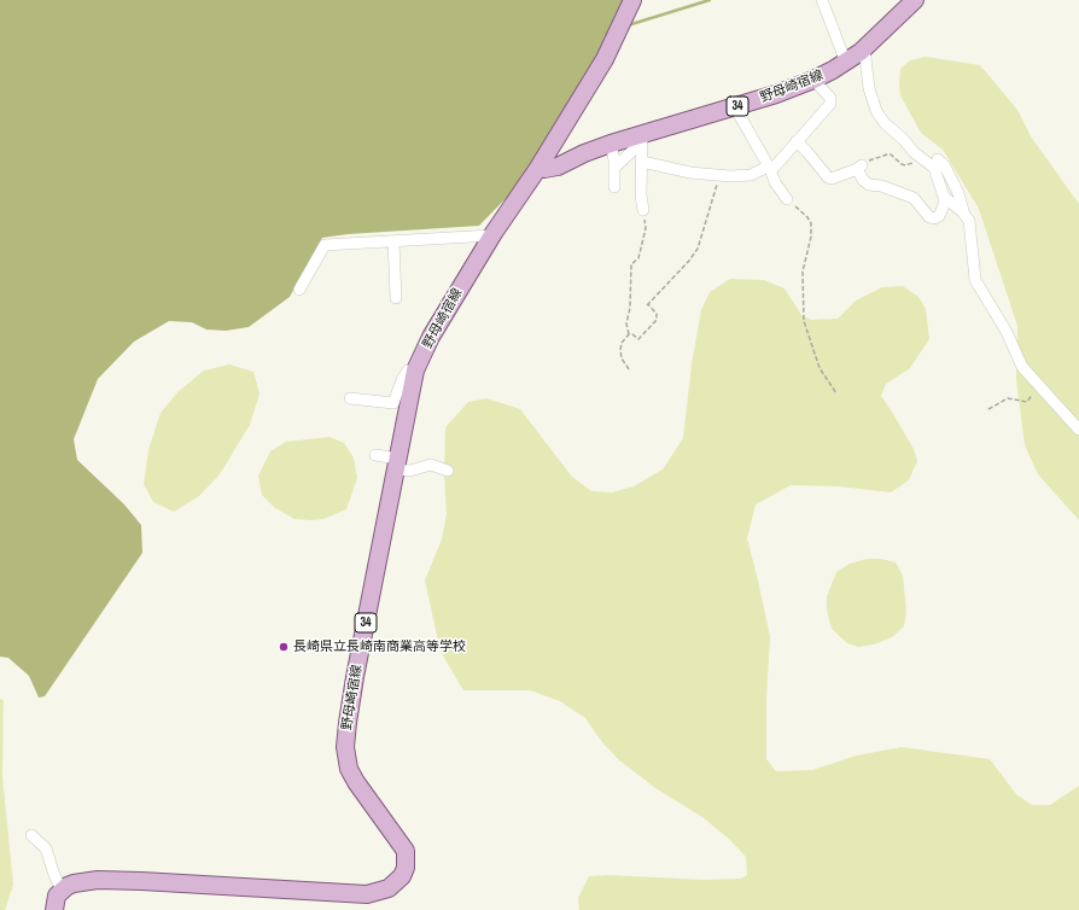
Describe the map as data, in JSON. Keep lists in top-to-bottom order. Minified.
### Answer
{"streets":{"main road":["野母崎宿線","34"]},"places":["長崎県立長崎南商業高等学校"]}
